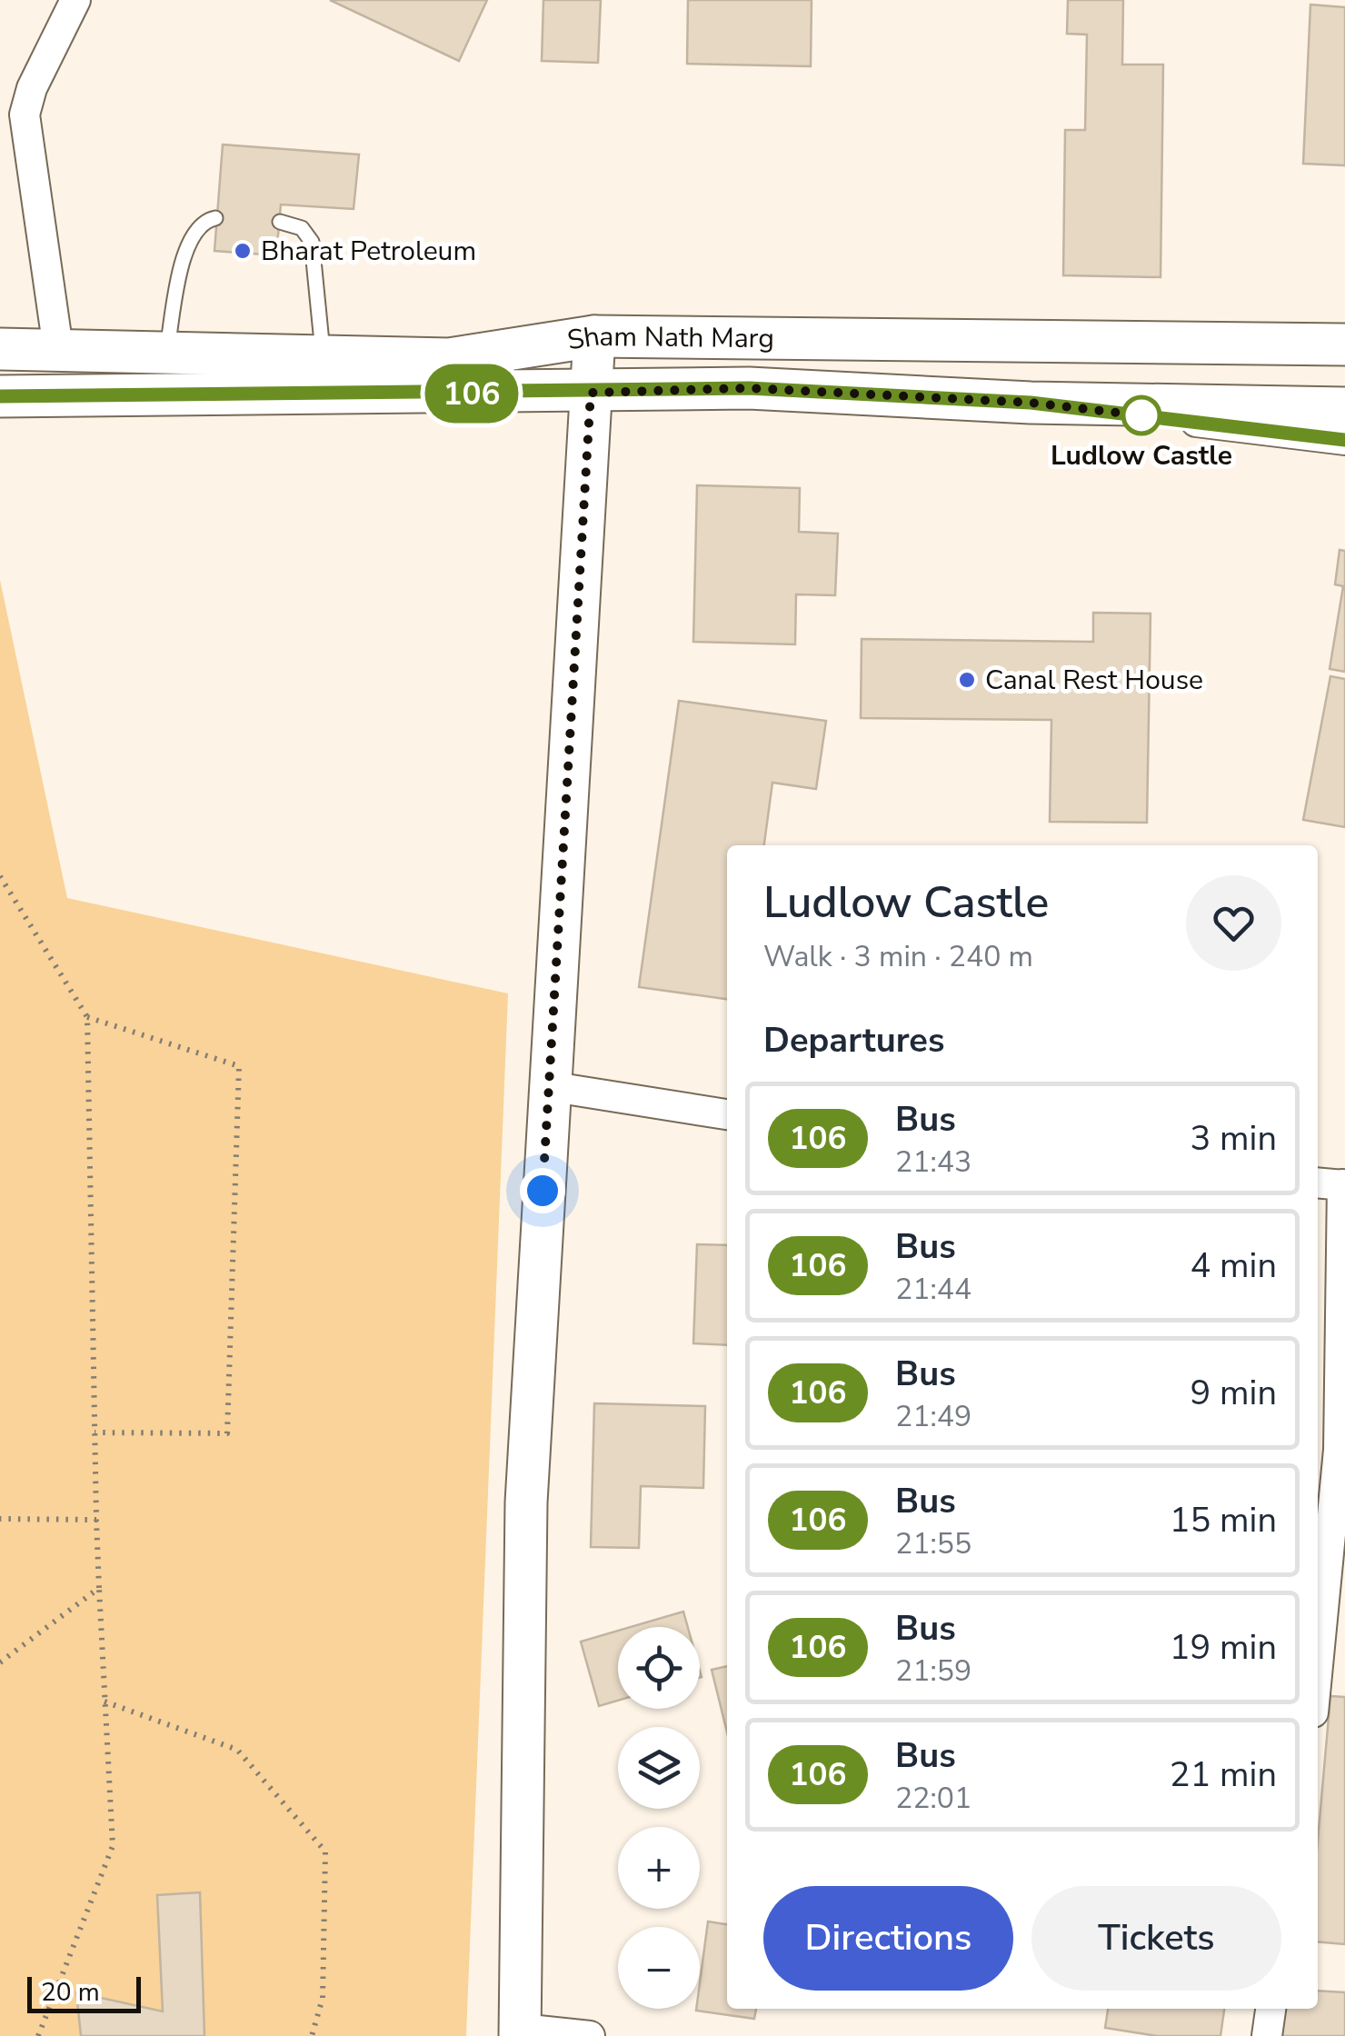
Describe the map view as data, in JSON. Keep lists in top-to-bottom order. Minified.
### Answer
{"streets":{"main road":["Sham Nath Marg"]},"places":["Bharat Petroleum","Ludlow Castle","Canal Rest House"],"lines":["bus line 106"],"scale_bar":"20 m","page":{"on_map":"106","heading":[["Ludlow Castle","Walk · 3 min · 240 m"],"Departures"],"list":[{"mark":"106","name":"Bus","note":"21:43","value":"3 min"},{"mark":"106","name":"Bus","note":"21:44","value":"4 min"},{"mark":"106","name":"Bus","note":"21:49","value":"9 min"},{"mark":"106","name":"Bus","note":"21:55","value":"15 min"},{"mark":"106","name":"Bus","note":"21:59","value":"19 min"},{"mark":"106","name":"Bus","note":"22:01","value":"21 min"}],"map_buttons":["+","−"],"buttons":["Directions","Tickets"],"scale":"20 m"}}
